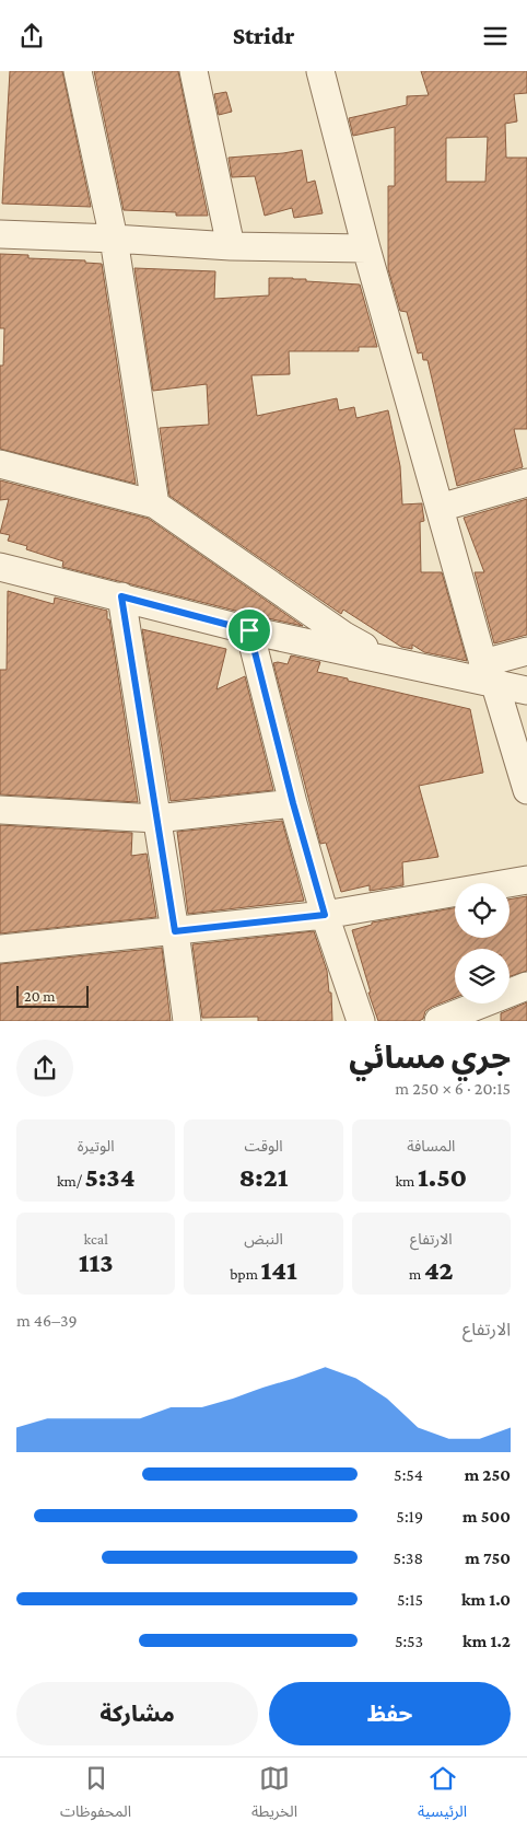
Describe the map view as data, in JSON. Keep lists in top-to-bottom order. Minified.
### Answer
{"scale_bar":"20 m","page":{"header":"Stridr","scale":"20 m","heading":["جري مسائي","20:15 · 6 × 250 m"],"stats":[["المسافة","1.50 km"],["الوقت","8:21"],["الوتيرة","5:34 /km"],["الارتفاع","42 m"],["النبض","141 bpm"],["kcal","113"]],"chart":["الارتفاع","39–46 m"],"list":[{"name":"250 m","note":"5:54"},{"name":"500 m","note":"5:19"},{"name":"750 m","note":"5:38"},{"name":"1.0 km","note":"5:15"},{"name":"1.2 km","note":"5:53"}],"buttons":["حفظ","مشاركة"],"tabs":["الرئيسية","الخريطة","المحفوظات"]}}
